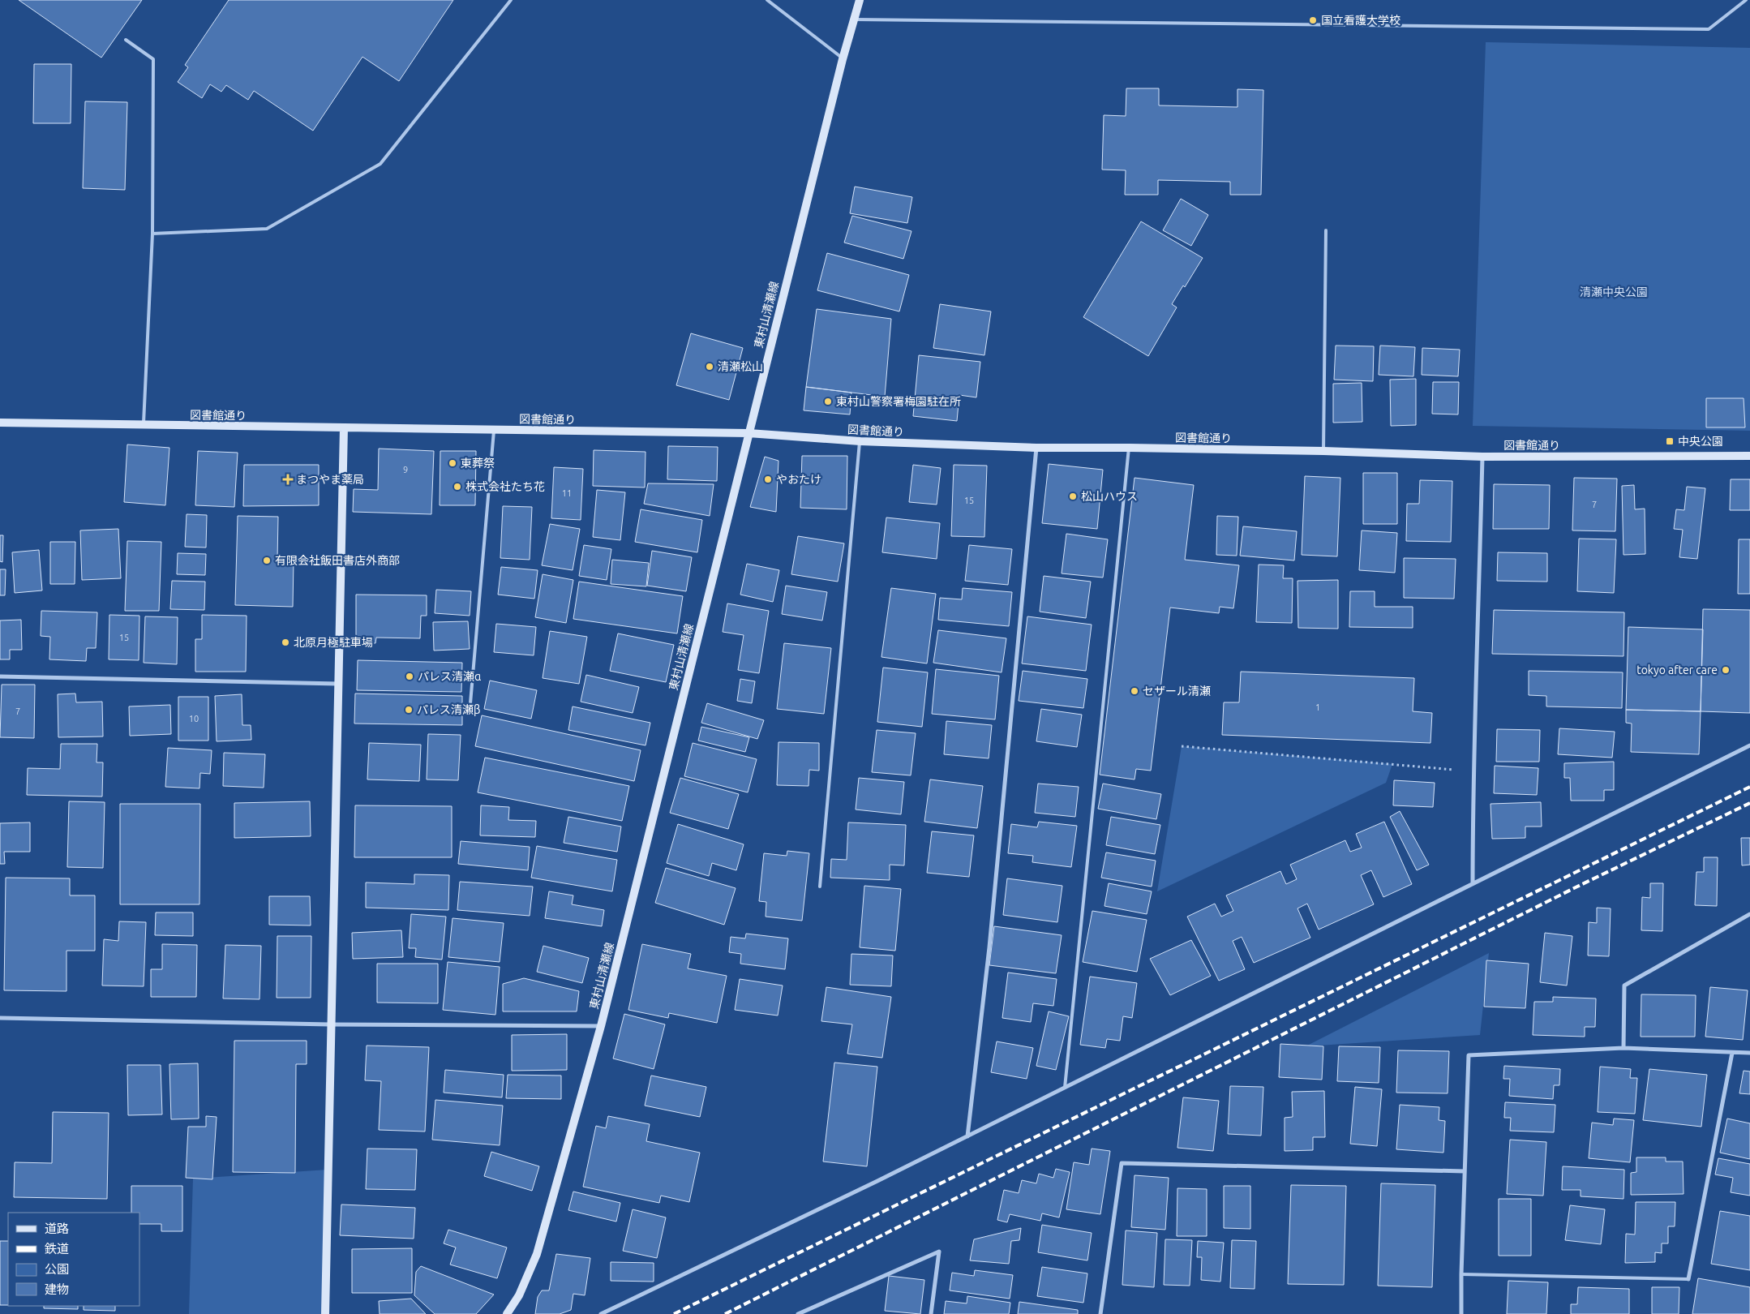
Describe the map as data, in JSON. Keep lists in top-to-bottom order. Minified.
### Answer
{"streets":{"street":["東村山清瀬線","図書館通り"]},"crossings":[["東村山清瀬線","図書館通り"]],"parks":["清瀬中央公園"],"places":{"other":["国立看護大学校","清瀬松山","東村山警察署梅園駐在所","東葬祭","やおたけ","株式会社たち花","松山ハウス","有限会社飯田書店外商部","北原月極駐車場","tokyo after care","パレス清瀬α","セザール清瀬","パレス清瀬β"],"transit":["中央公園"],"health":["まつやま薬局"]},"house_numbers":["9","11","15","7","15","1","7","10"],"legend":["道路","鉄道","公園","建物"]}
